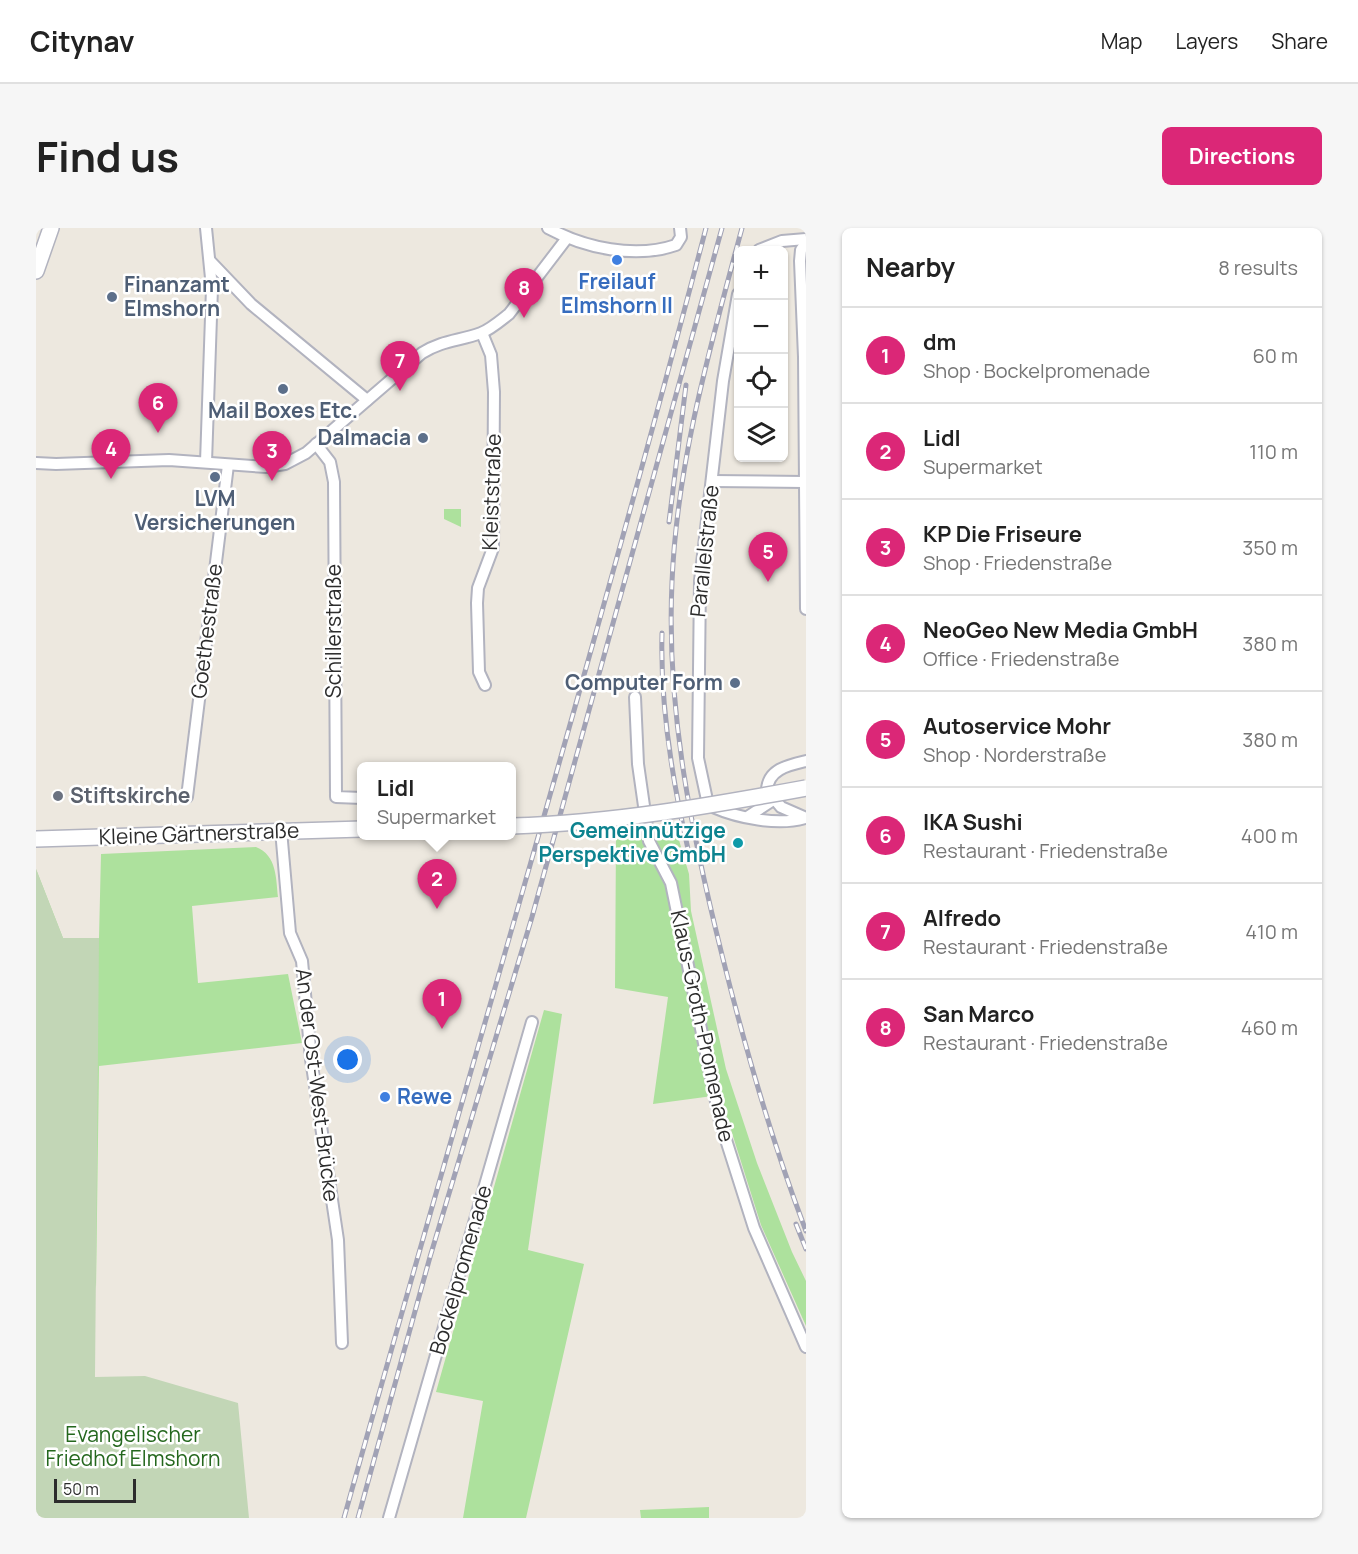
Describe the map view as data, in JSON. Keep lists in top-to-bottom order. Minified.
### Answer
{"streets":{"main road":["Kleine Gärtnerstraße"],"street":["Kleiststraße","Parallelstraße","Goethestraße","Schillerstraße","Klaus-Groth-Promenade","An der Ost-West-Brücke","Bockelpromenade"]},"crossings":[["Kleine Gärtnerstraße","An der Ost-West-Brücke"]],"parks":["Evangelischer Friedhof Elmshorn"],"places":["Freilauf Elmshorn II","Finanzamt Elmshorn","Mail Boxes Etc.","Dalmacia","LVM Versicherungen","Computer Form","Stiftskirche","Gemeinnützige Perspektive GmbH","Rewe"],"scale_bar":"50 m","page":{"header":"Citynav","nav":["Map","Layers","Share"],"title":"Find us","buttons":"Directions","heading":["Nearby","8 results"],"map_buttons":["+","−"],"pins":["8","7","6","4","3","5","2","1"],"list":[{"mark":"1","name":"dm","note":"Shop · Bockelpromenade","value":"60 m"},{"mark":"2","name":"Lidl","note":"Supermarket","value":"110 m"},{"mark":"3","name":"KP Die Friseure","note":"Shop · Friedenstraße","value":"350 m"},{"mark":"4","name":"NeoGeo New Media GmbH","note":"Office · Friedenstraße","value":"380 m"},{"mark":"5","name":"Autoservice Mohr","note":"Shop · Norderstraße","value":"380 m"},{"mark":"6","name":"IKA Sushi","note":"Restaurant · Friedenstraße","value":"400 m"},{"mark":"7","name":"Alfredo","note":"Restaurant · Friedenstraße","value":"410 m"},{"mark":"8","name":"San Marco","note":"Restaurant · Friedenstraße","value":"460 m"}],"popup":["Lidl","Supermarket"],"scale":"50 m"}}
